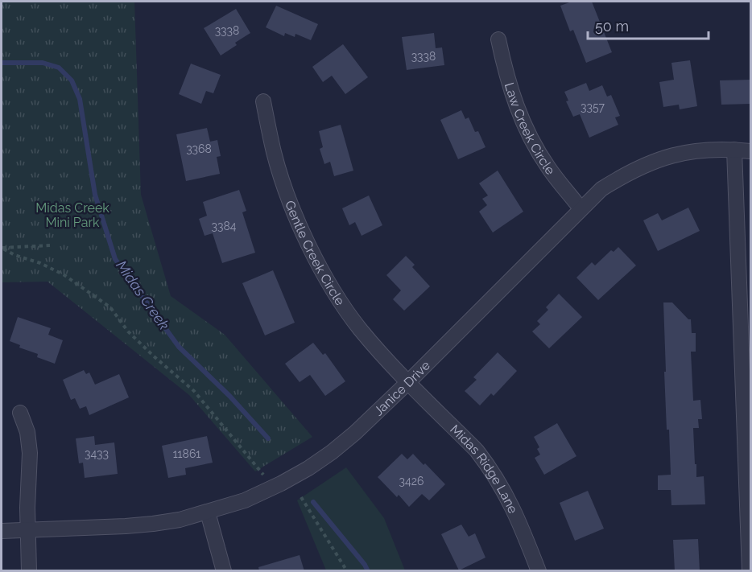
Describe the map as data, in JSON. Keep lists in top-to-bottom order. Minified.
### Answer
{"streets":{"street":["Law Creek Circle","Gentle Creek Circle","Janice Drive","Midas Ridge Lane"]},"crossings":[["Law Creek Circle","Janice Drive"],["Gentle Creek Circle","Janice Drive"],["Gentle Creek Circle","Midas Ridge Lane"],["Janice Drive","Midas Ridge Lane"]],"water":["Midas Creek"],"parks":["Midas Creek Mini Park"],"house_numbers":["3338","3338","3357","3368","3384","3433","11861","3426"],"scale_bar":"50 m"}
